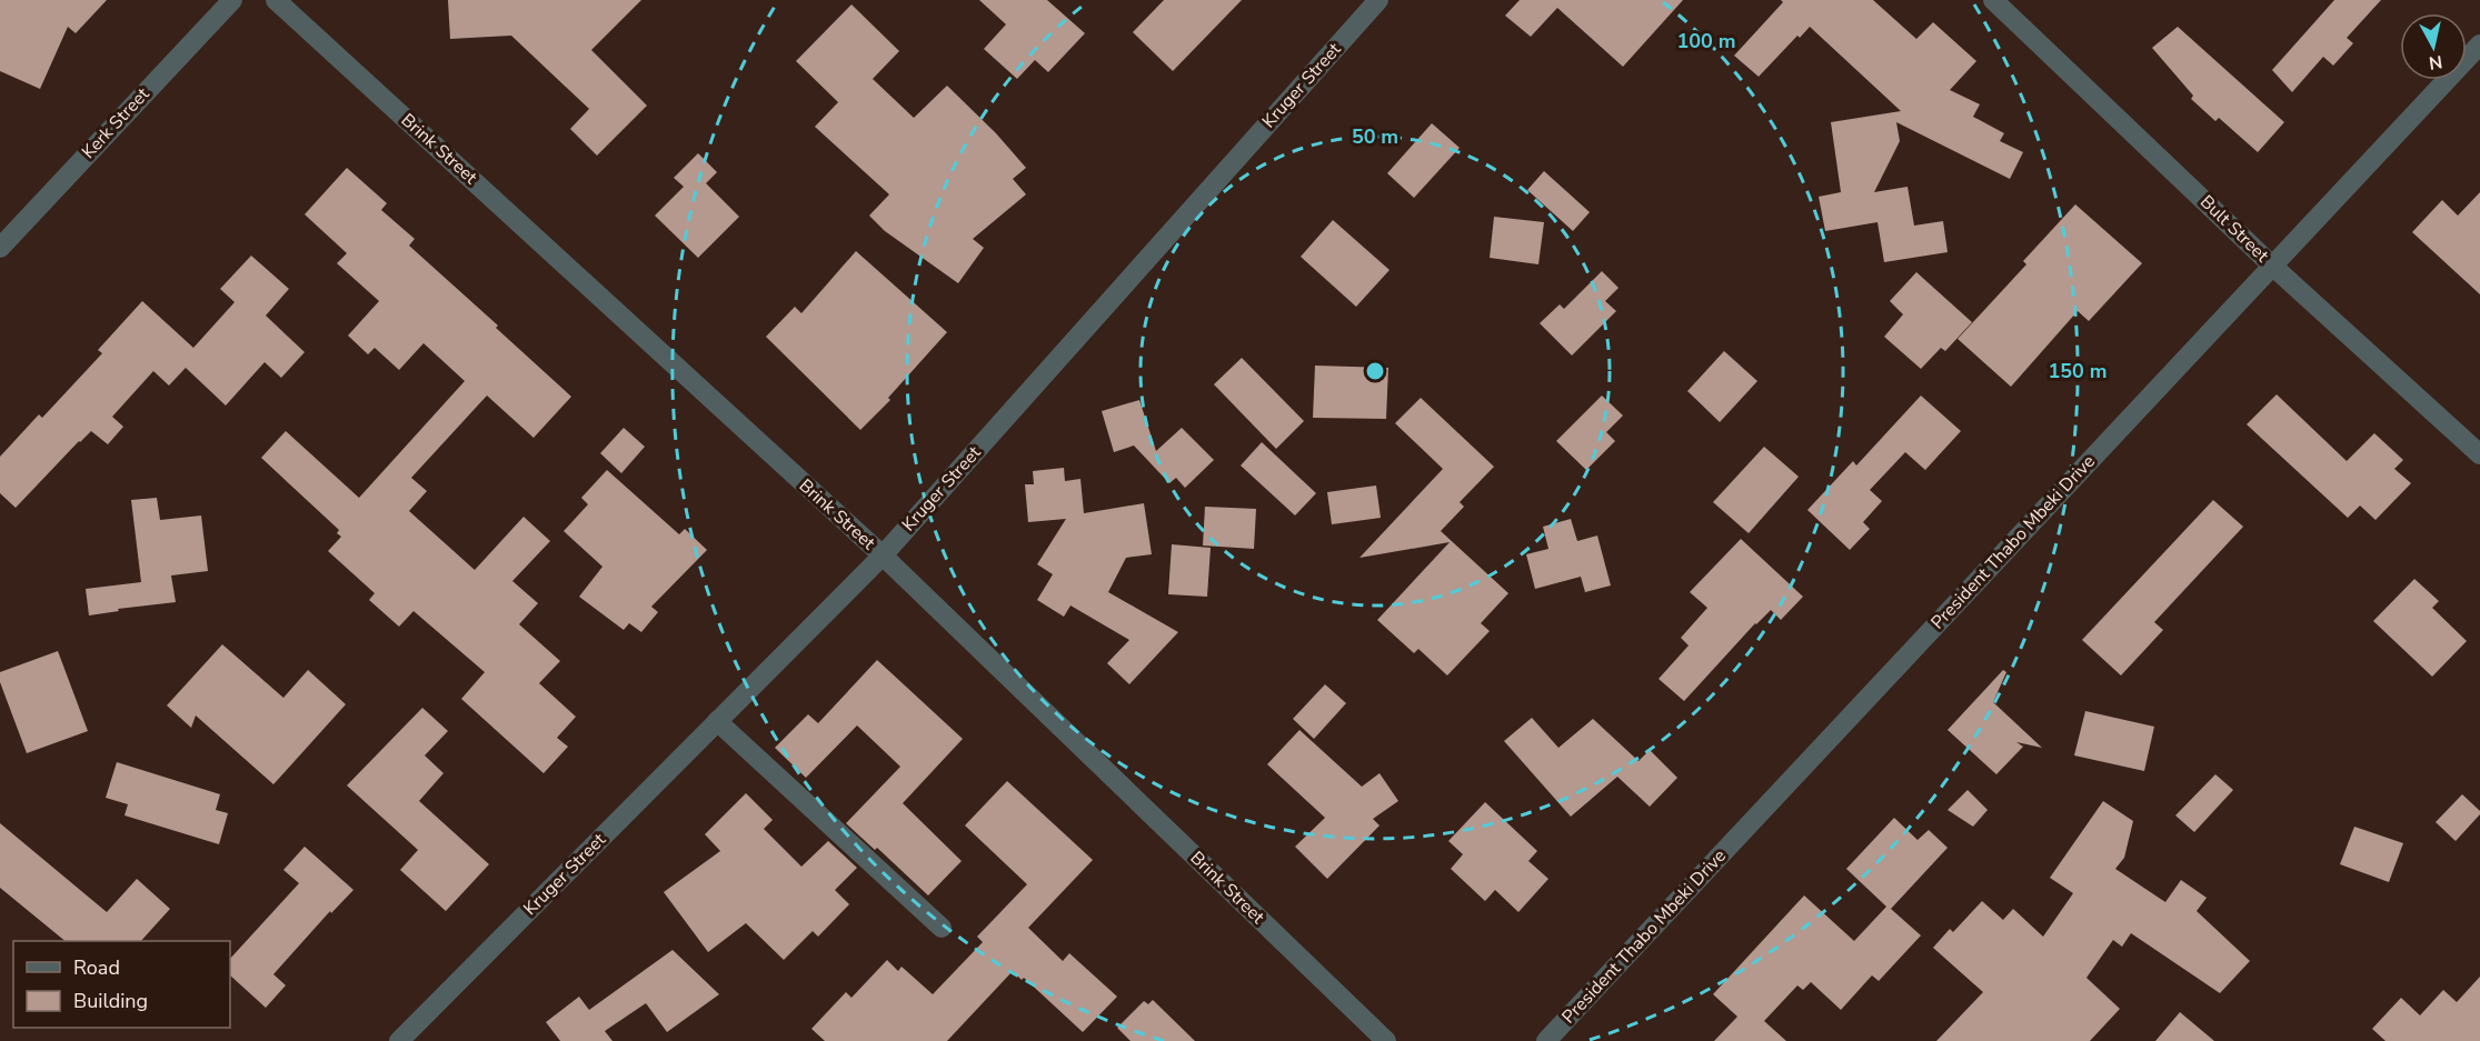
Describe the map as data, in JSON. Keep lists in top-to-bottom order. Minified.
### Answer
{"streets":{"street":["Kruger Street","Kerk Street","Brink Street","Bult Street","President Thabo Mbeki Drive"]},"crossings":[["Kruger Street","Brink Street"],["Bult Street","President Thabo Mbeki Drive"]],"legend":["Road","Building"],"north":"bottom","rings":["100 m","50 m","150 m"]}
